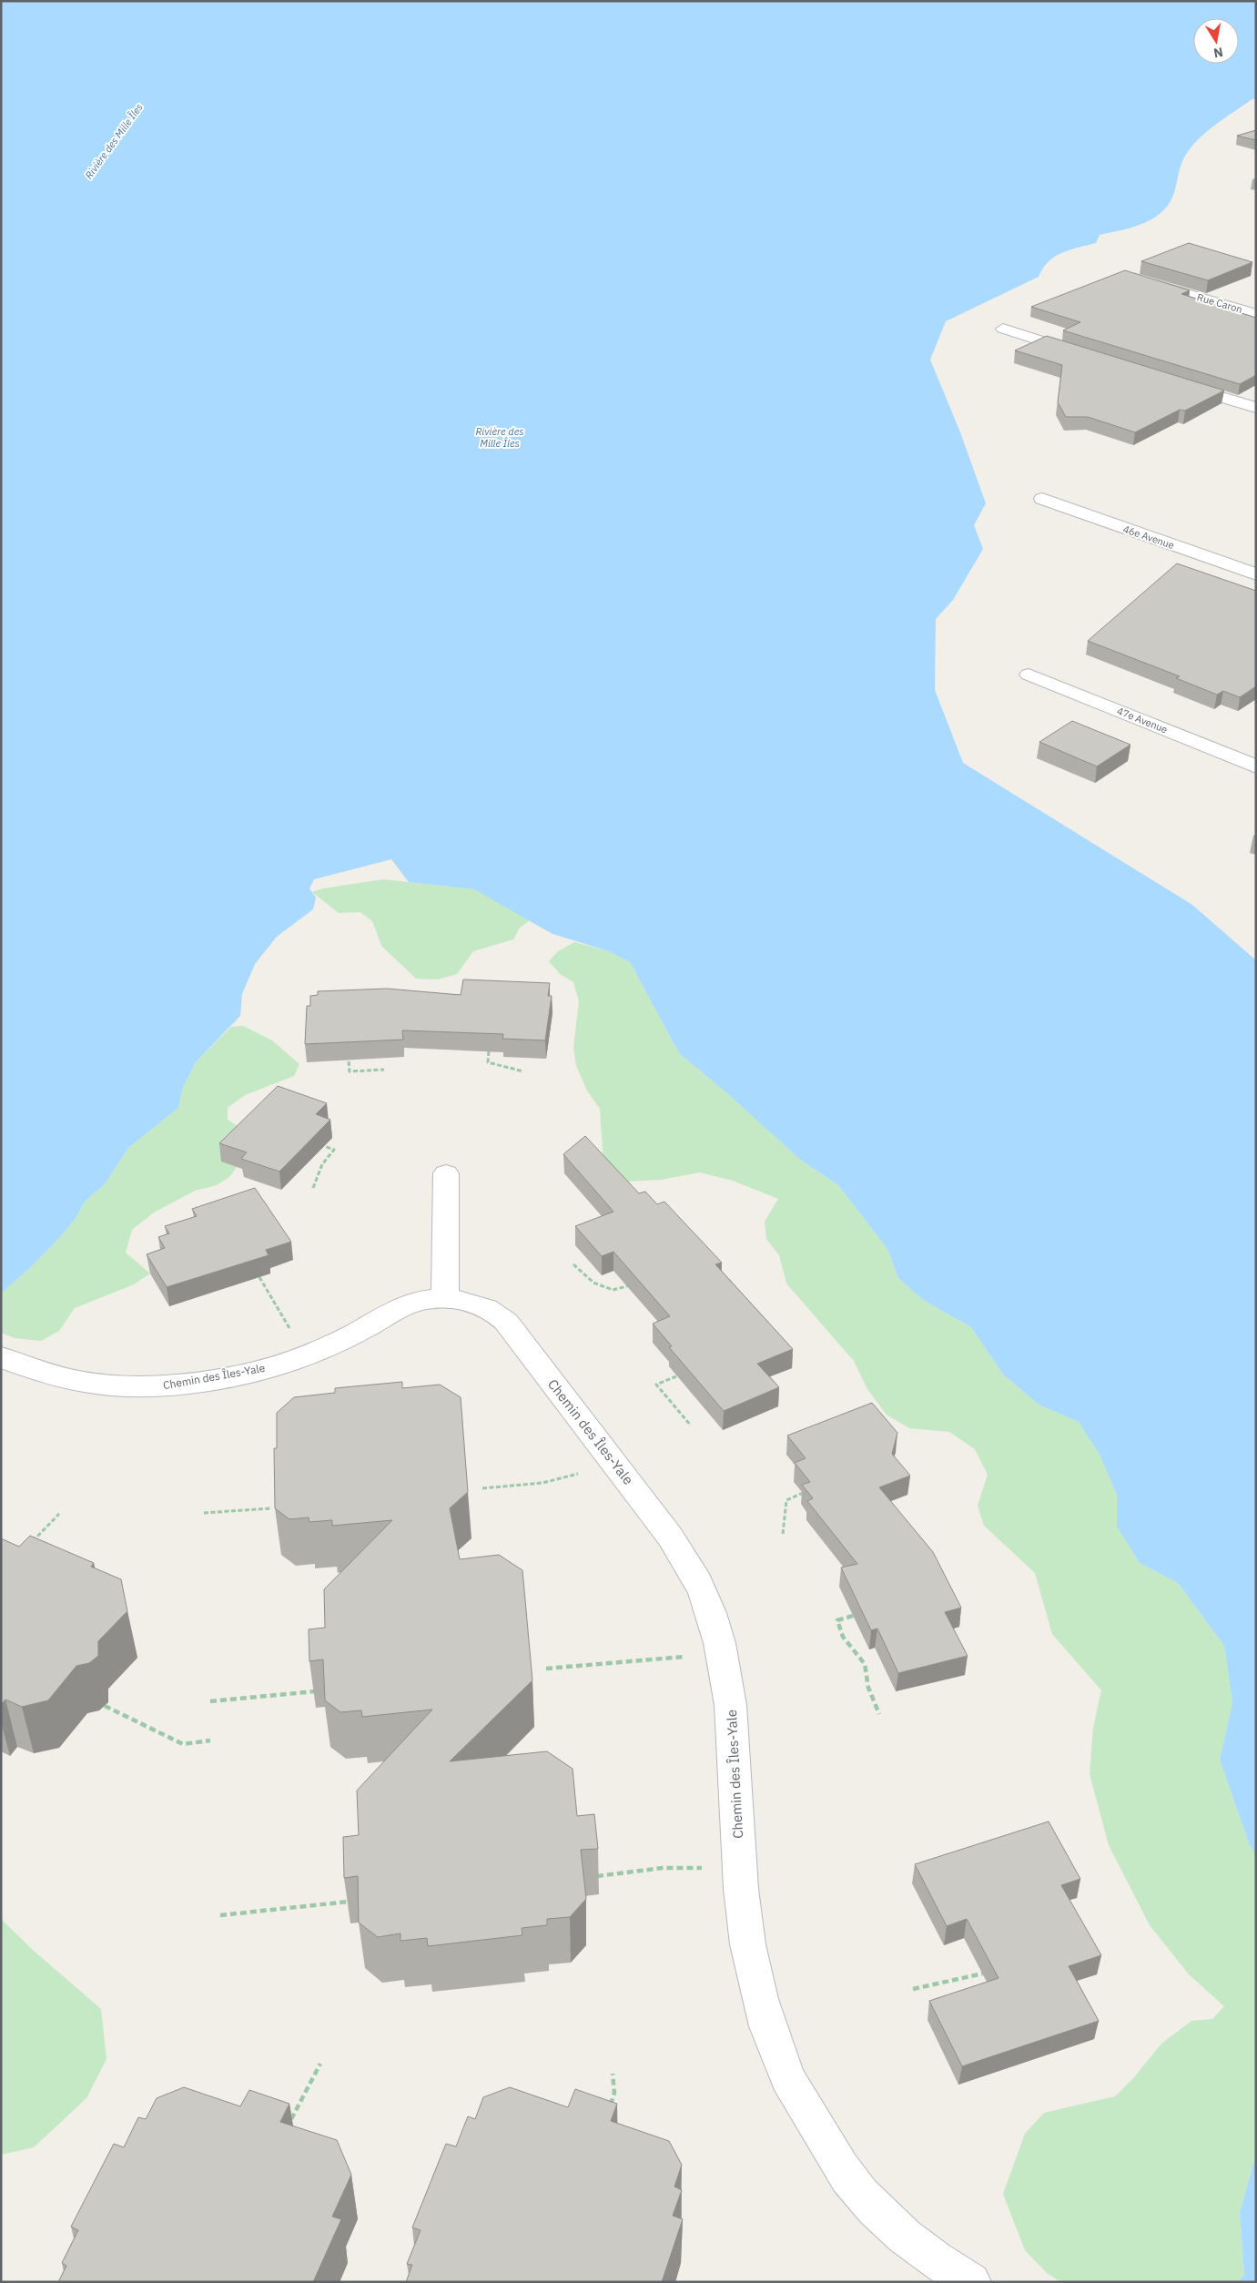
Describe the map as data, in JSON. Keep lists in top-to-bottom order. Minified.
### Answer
{"streets":{"street":["Rue Caron","46e Avenue","47e Avenue","Chemin des Îles-Yale"]},"water":["Rivière des Mille Îles"],"north":"bottom"}
